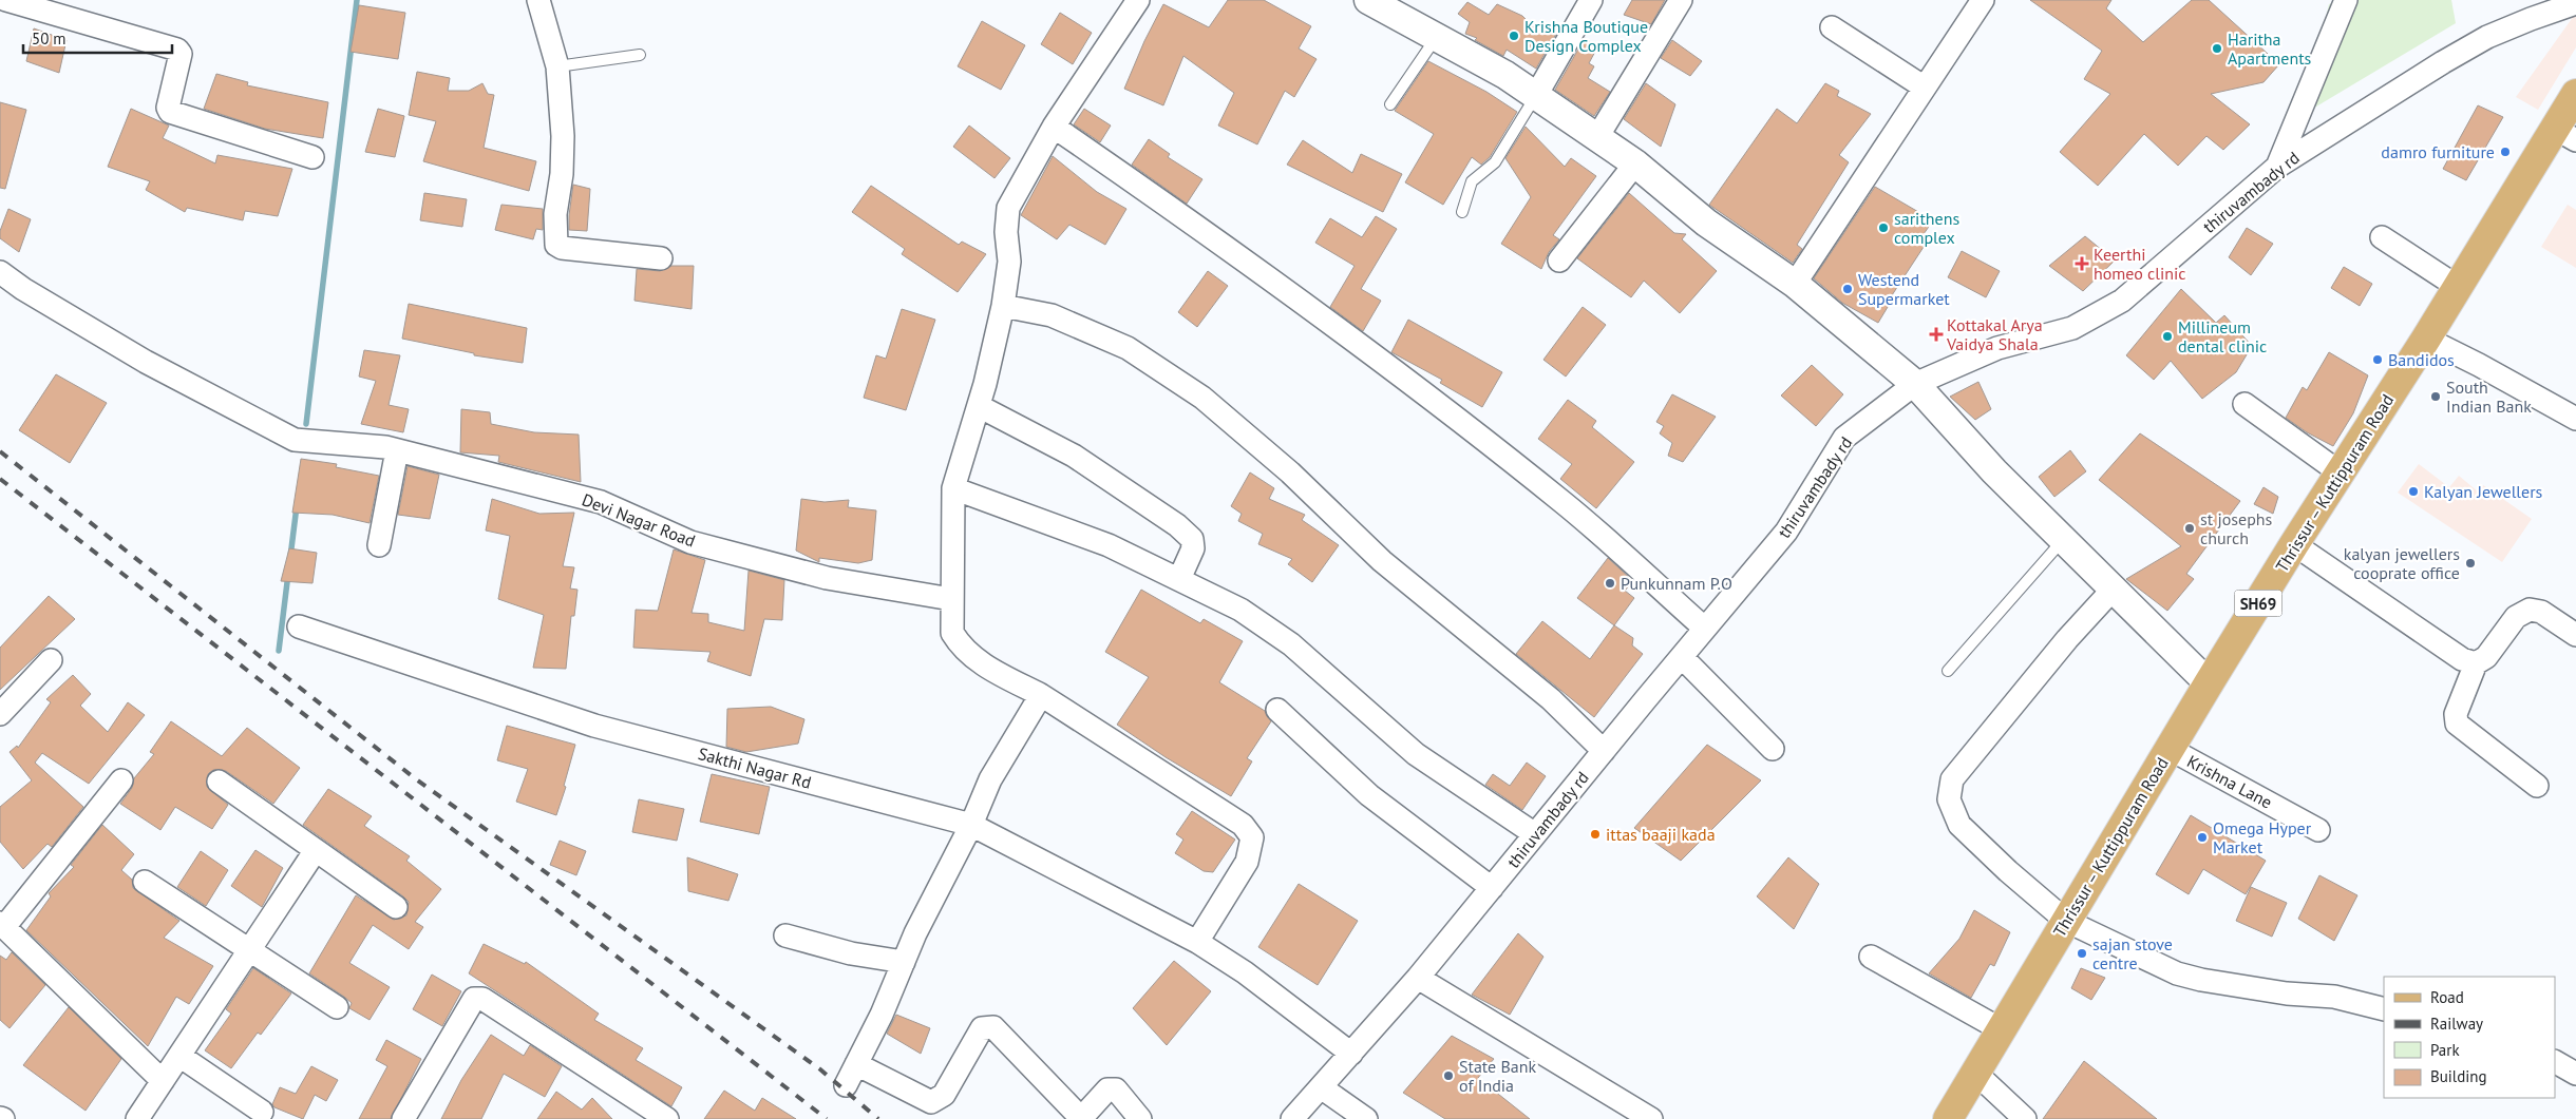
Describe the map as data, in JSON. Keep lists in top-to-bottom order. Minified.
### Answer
{"streets":{"main road":["Thrissur – Kuttippuram Road","SH69"],"street":["thiruvambady rd","Devi Nagar Road","Sakthi Nagar Rd","Krishna Lane"]},"crossings":[["thiruvambady rd","Sakthi Nagar Rd"],["Thrissur – Kuttippuram Road","Krishna Lane"]],"places":{"other":["Krishna Boutique Design Complex","Haritha Apartments","damro furniture","sarithens complex","Westend Supermarket","Millineum dental clinic","Bandidos","South Indian Bank","Kalyan Jewellers","st josephs church","kalyan jewellers cooprate office","Punkunnam P.O","ittas baaji kada","Omega Hyper Market","sajan stove centre","State Bank of India"],"health":["Keerthi homeo clinic","Kottakal Arya Vaidya Shala"]},"legend":["Road","Railway","Park","Building"],"scale_bar":"50 m"}
